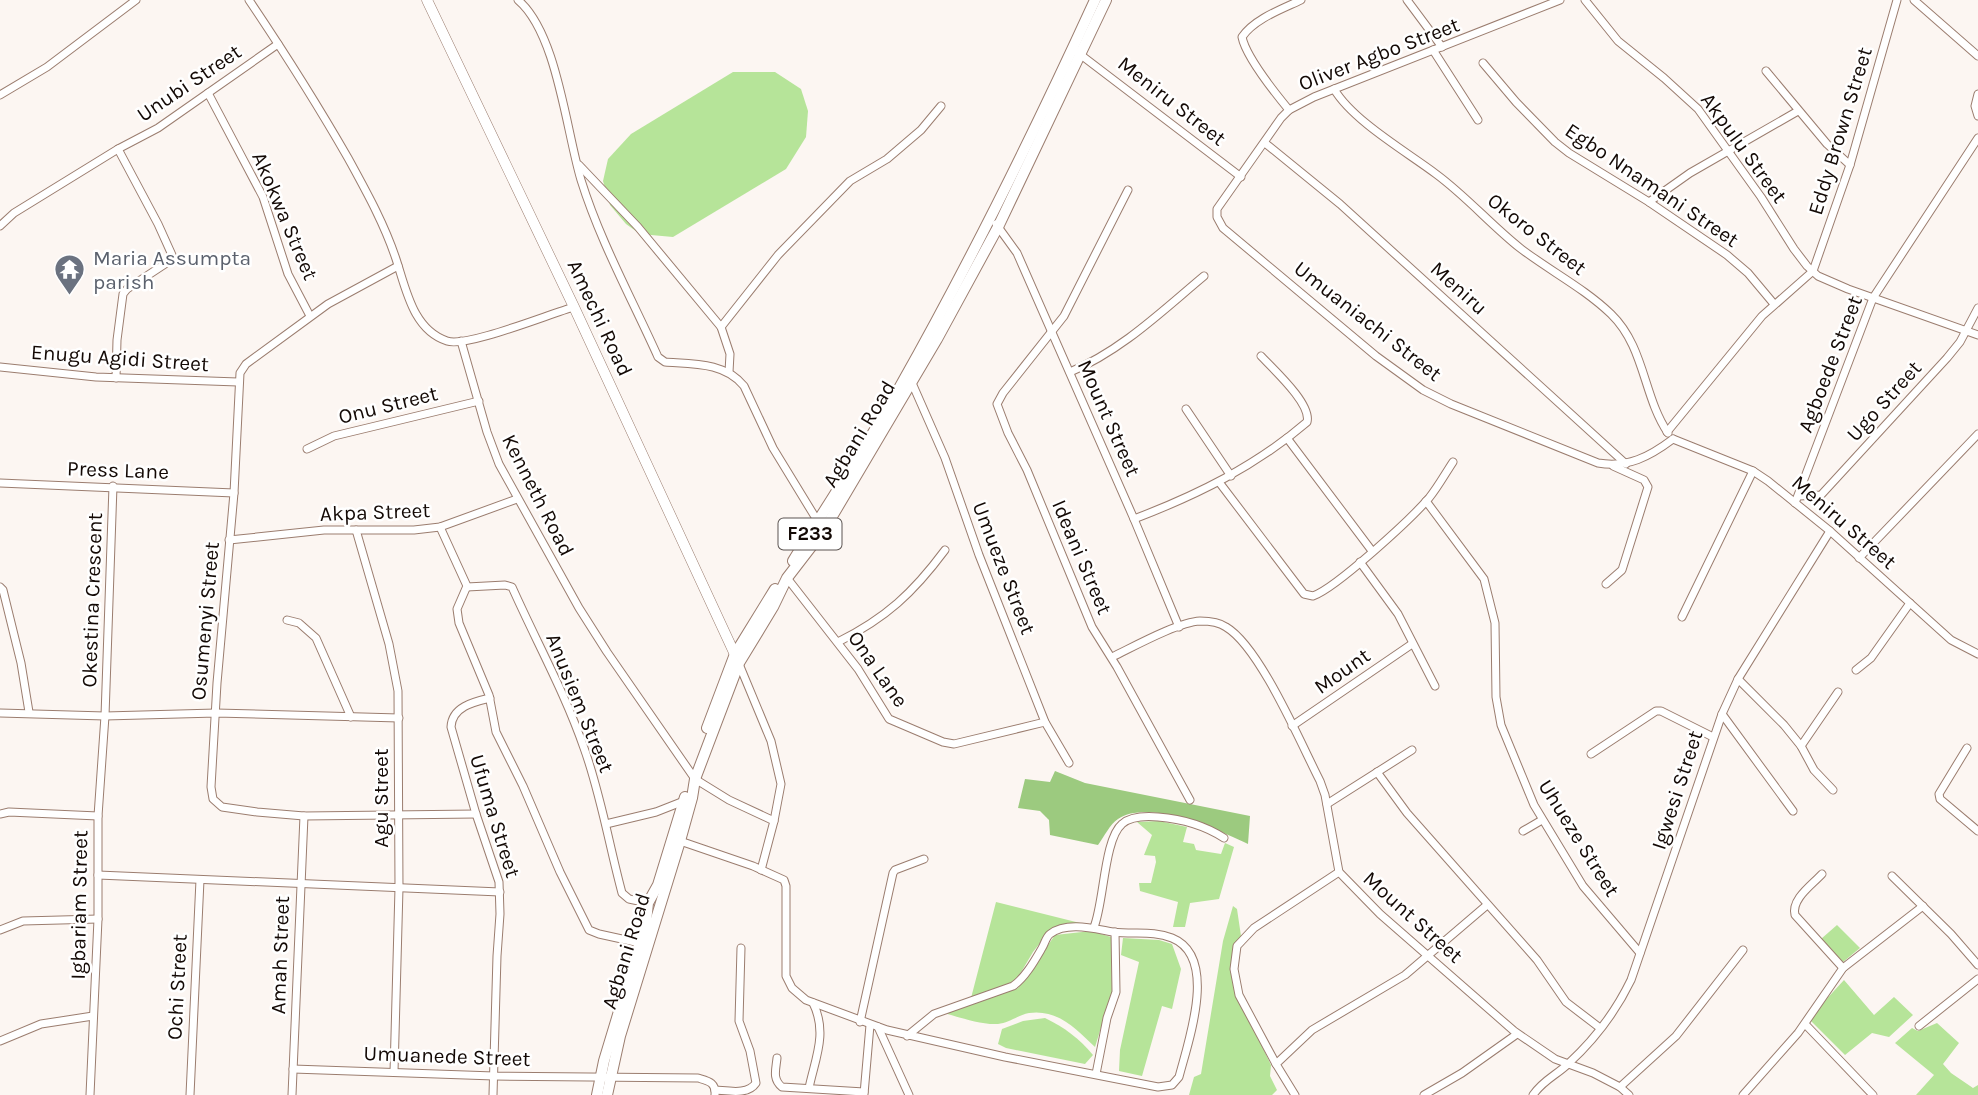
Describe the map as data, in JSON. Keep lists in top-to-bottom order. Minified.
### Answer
{"streets":{"main road":["Amechi Road","Agbani Road","F233"],"street":["Oliver Agbo Street","Unubi Street","Meniru Street","Eddy Brown Street","Akpulu Street","Egbo Nnamani Street","Akokwa Street","Okoro Street","Meniru","Umuaniachi Street","Enugu Agidi Street","Agboede Street","Ugo Street","Onu Street","Mount Street","Press Lane","Kenneth Road","Akpa Street","Ideani Street","Umueze Street","Okestina Crescent","Osumenyi Street","Ona Lane","Mount","Anusiem Street","Igwesi Street","Agu Street","Ufuma Street","Uhueze Street","Igbariam Street","Amah Street","Ochi Street","Umuanede Street"]},"crossings":[["Oliver Agbo Street","Meniru Street"],["Oliver Agbo Street","Okoro Street"],["Oliver Agbo Street","Meniru"],["Oliver Agbo Street","Umuaniachi Street"],["Unubi Street","Akokwa Street"],["Meniru Street","Okoro Street"],["Meniru Street","Umuaniachi Street"],["Meniru Street","Agboede Street"],["Meniru Street","Ugo Street"],["Meniru Street","Agbani Road"],["Meniru Street","Igwesi Street"],["Eddy Brown Street","Akpulu Street"],["Okoro Street","Umuaniachi Street"],["Meniru","Umuaniachi Street"],["Amechi Road","Agbani Road"],["Enugu Agidi Street","Osumenyi Street"],["Agboede Street","Ugo Street"],["Onu Street","Kenneth Road"],["Mount Street","Agbani Road"],["Mount Street","Ideani Street"],["Mount Street","Mount"],["Mount Street","Igwesi Street"],["Agbani Road","Kenneth Road"],["Agbani Road","Umueze Street"],["Agbani Road","Ona Lane"],["Agbani Road","Anusiem Street"],["Agbani Road","Umuanede Street"],["Press Lane","Okestina Crescent"],["Press Lane","Osumenyi Street"],["Kenneth Road","Akpa Street"],["Akpa Street","Osumenyi Street"],["Akpa Street","Agu Street"],["Umueze Street","Ona Lane"],["Okestina Crescent","Igbariam Street"],["Osumenyi Street","Agu Street"],["Osumenyi Street","Ufuma Street"],["Osumenyi Street","Amah Street"],["Igwesi Street","Uhueze Street"],["Agu Street","Umuanede Street"],["Ufuma Street","Umuanede Street"],["Amah Street","Umuanede Street"]],"places":{"temple":["Maria Assumpta parish"]}}
